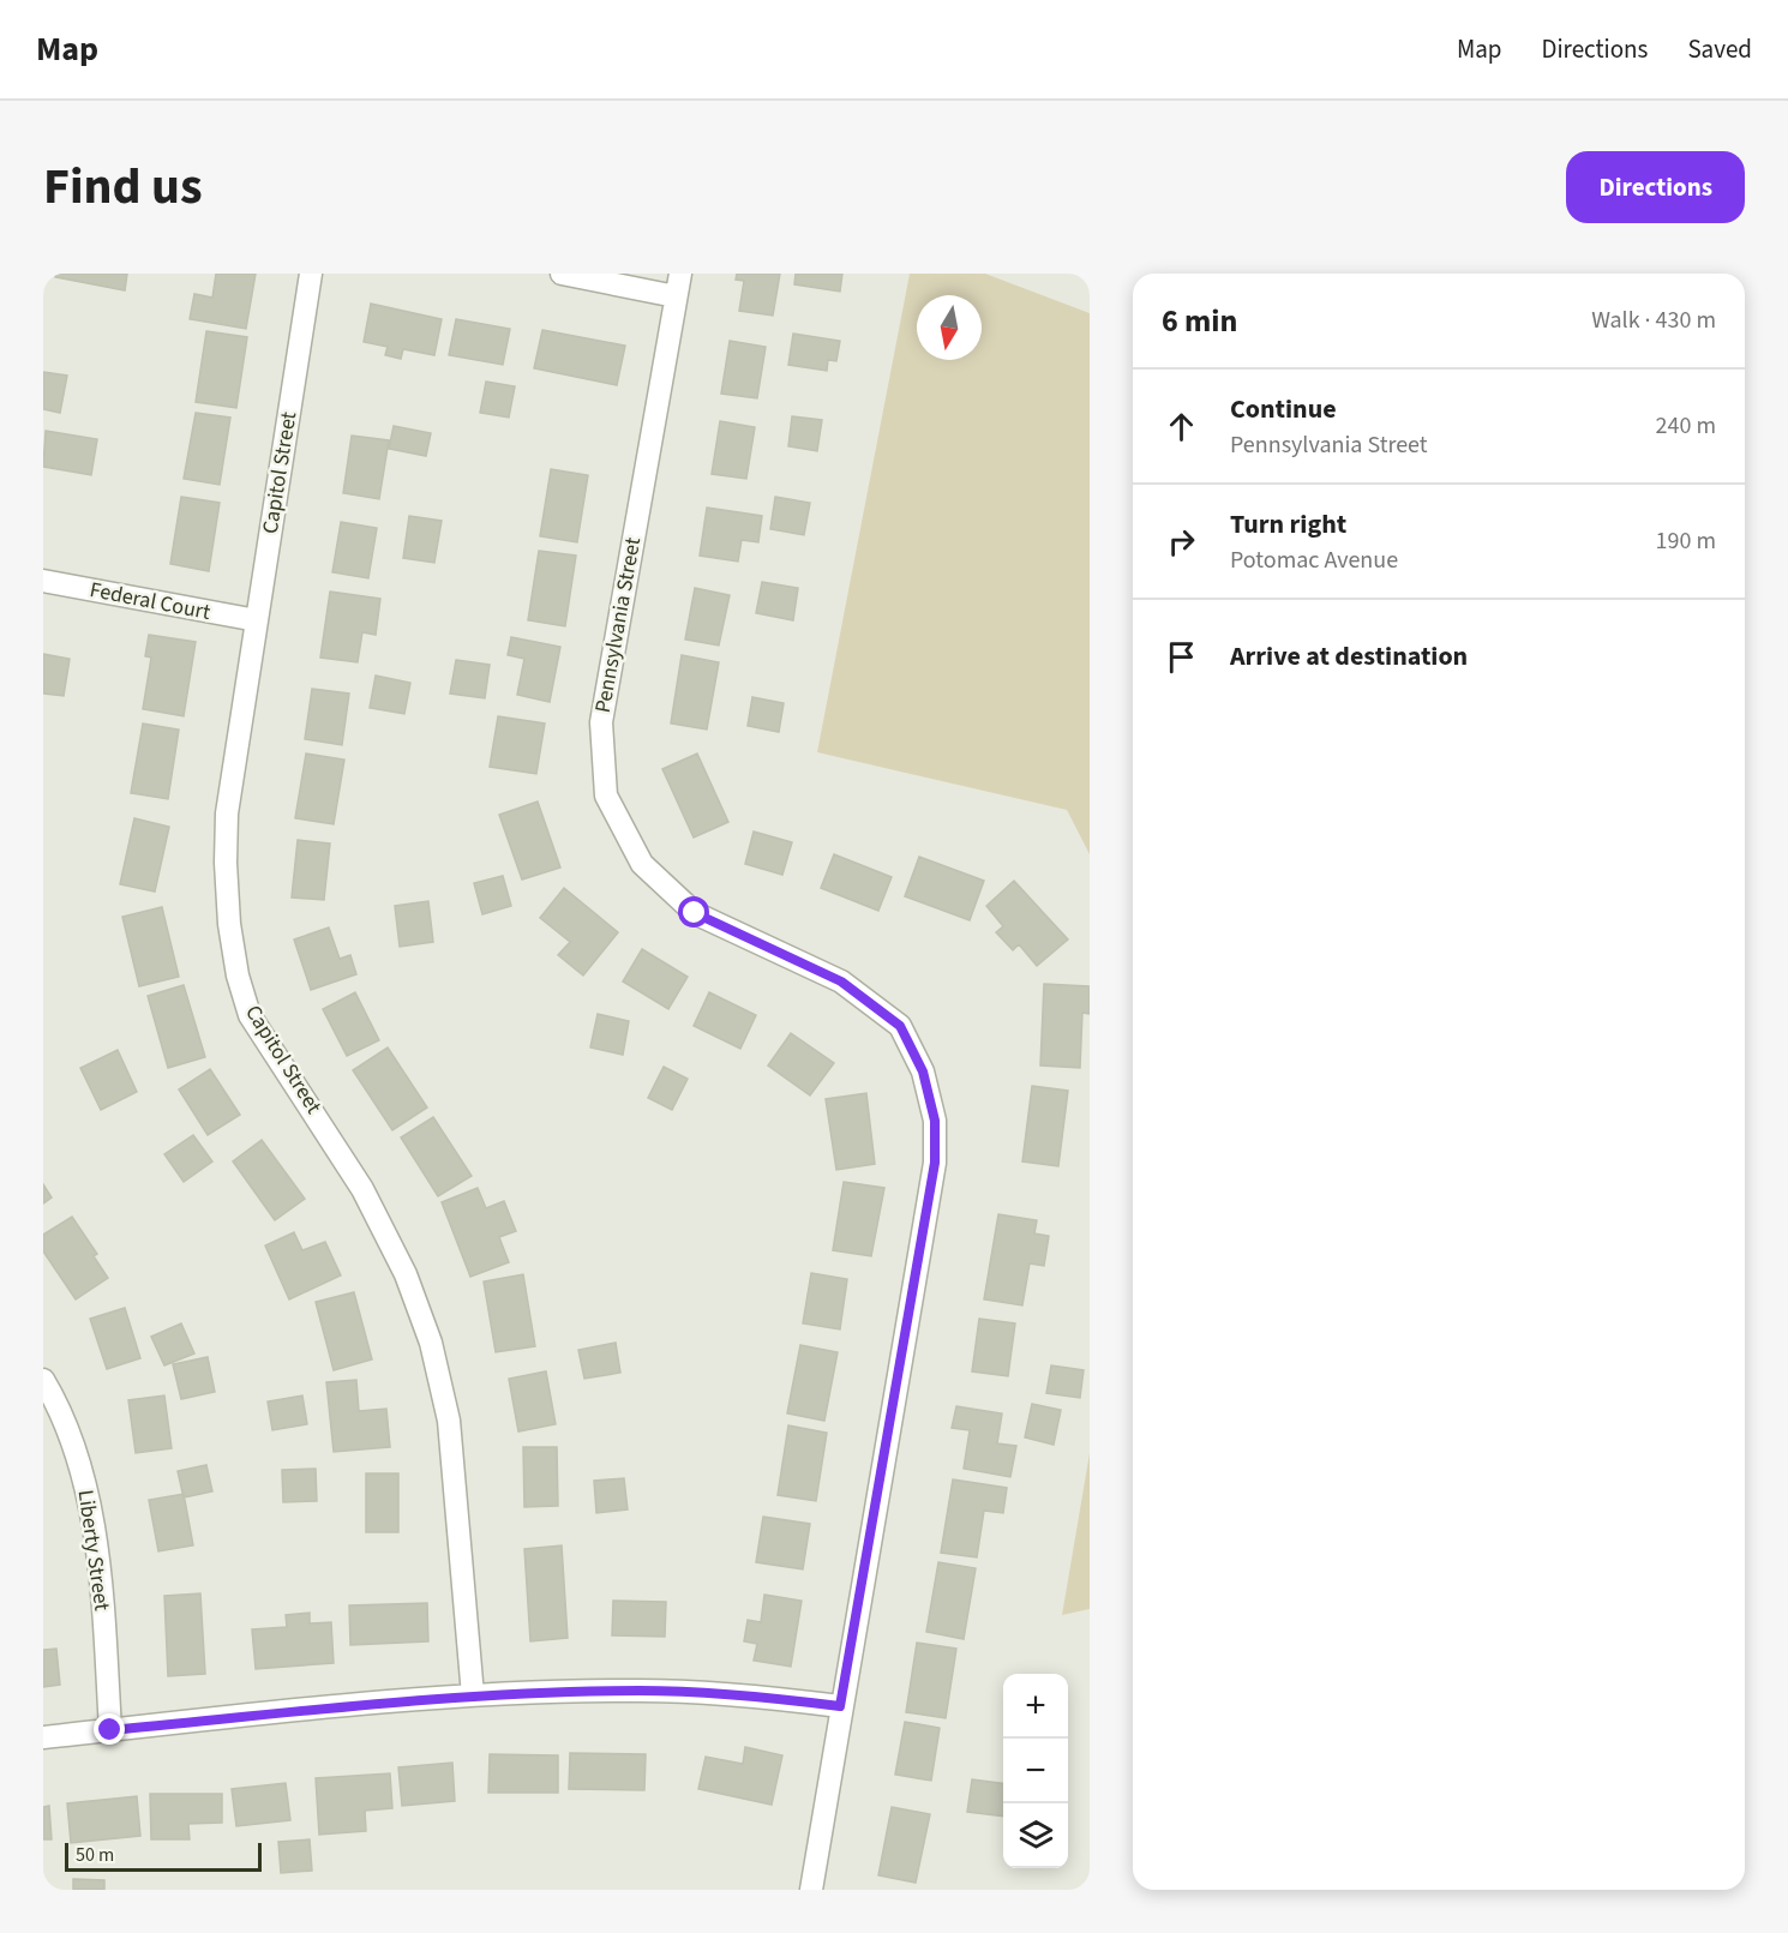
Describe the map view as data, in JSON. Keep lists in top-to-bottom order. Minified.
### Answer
{"streets":{"street":["Capitol Street","Federal Court","Pennsylvania Street","Liberty Street"]},"crossings":[["Capitol Street","Federal Court"]],"scale_bar":"50 m","north":"bottom","page":{"header":"Map","nav":["Map","Directions","Saved"],"title":"Find us","buttons":"Directions","heading":["6 min","Walk · 430 m"],"list":[["Continue","Pennsylvania Street","240 m"],["Turn right","Potomac Avenue","190 m"],"Arrive at destination"],"map_buttons":["+","−"],"scale":"50 m"}}
